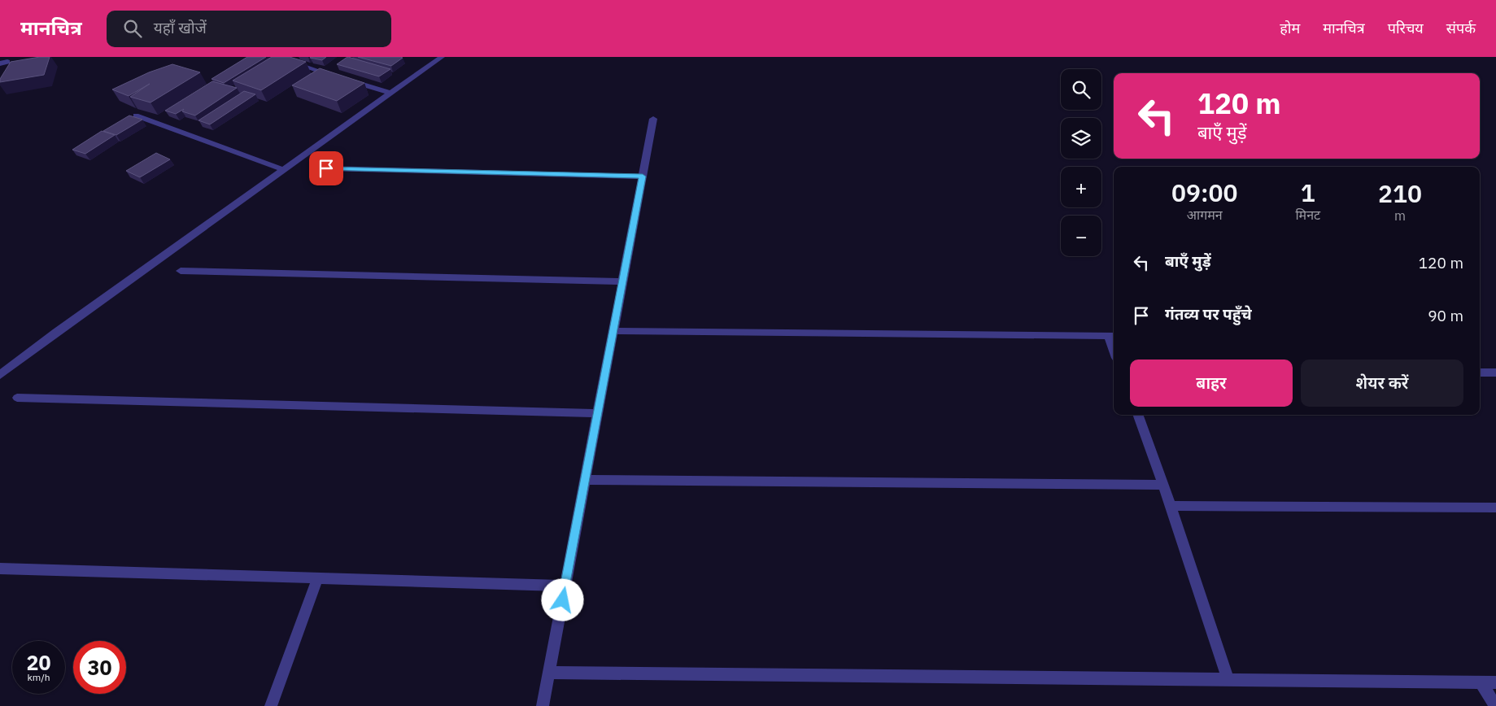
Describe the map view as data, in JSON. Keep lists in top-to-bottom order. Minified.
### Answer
{"page":{"header":"मानचित्र","search":"यहाँ खोजें","nav":["होम","मानचित्र","परिचय","संपर्क"],"map_buttons":["+","−"],"turn":["120 m","बाएँ मुड़ें"],"eta":["09:00","आगमन","1","मिनट","210","m"],"list":[{"name":"बाएँ मुड़ें","value":"120 m"},{"name":"गंतव्य पर पहुँचे","value":"90 m"}],"buttons":["बाहर","शेयर करें"],"speed":"20 km/h","limit":"30"}}
